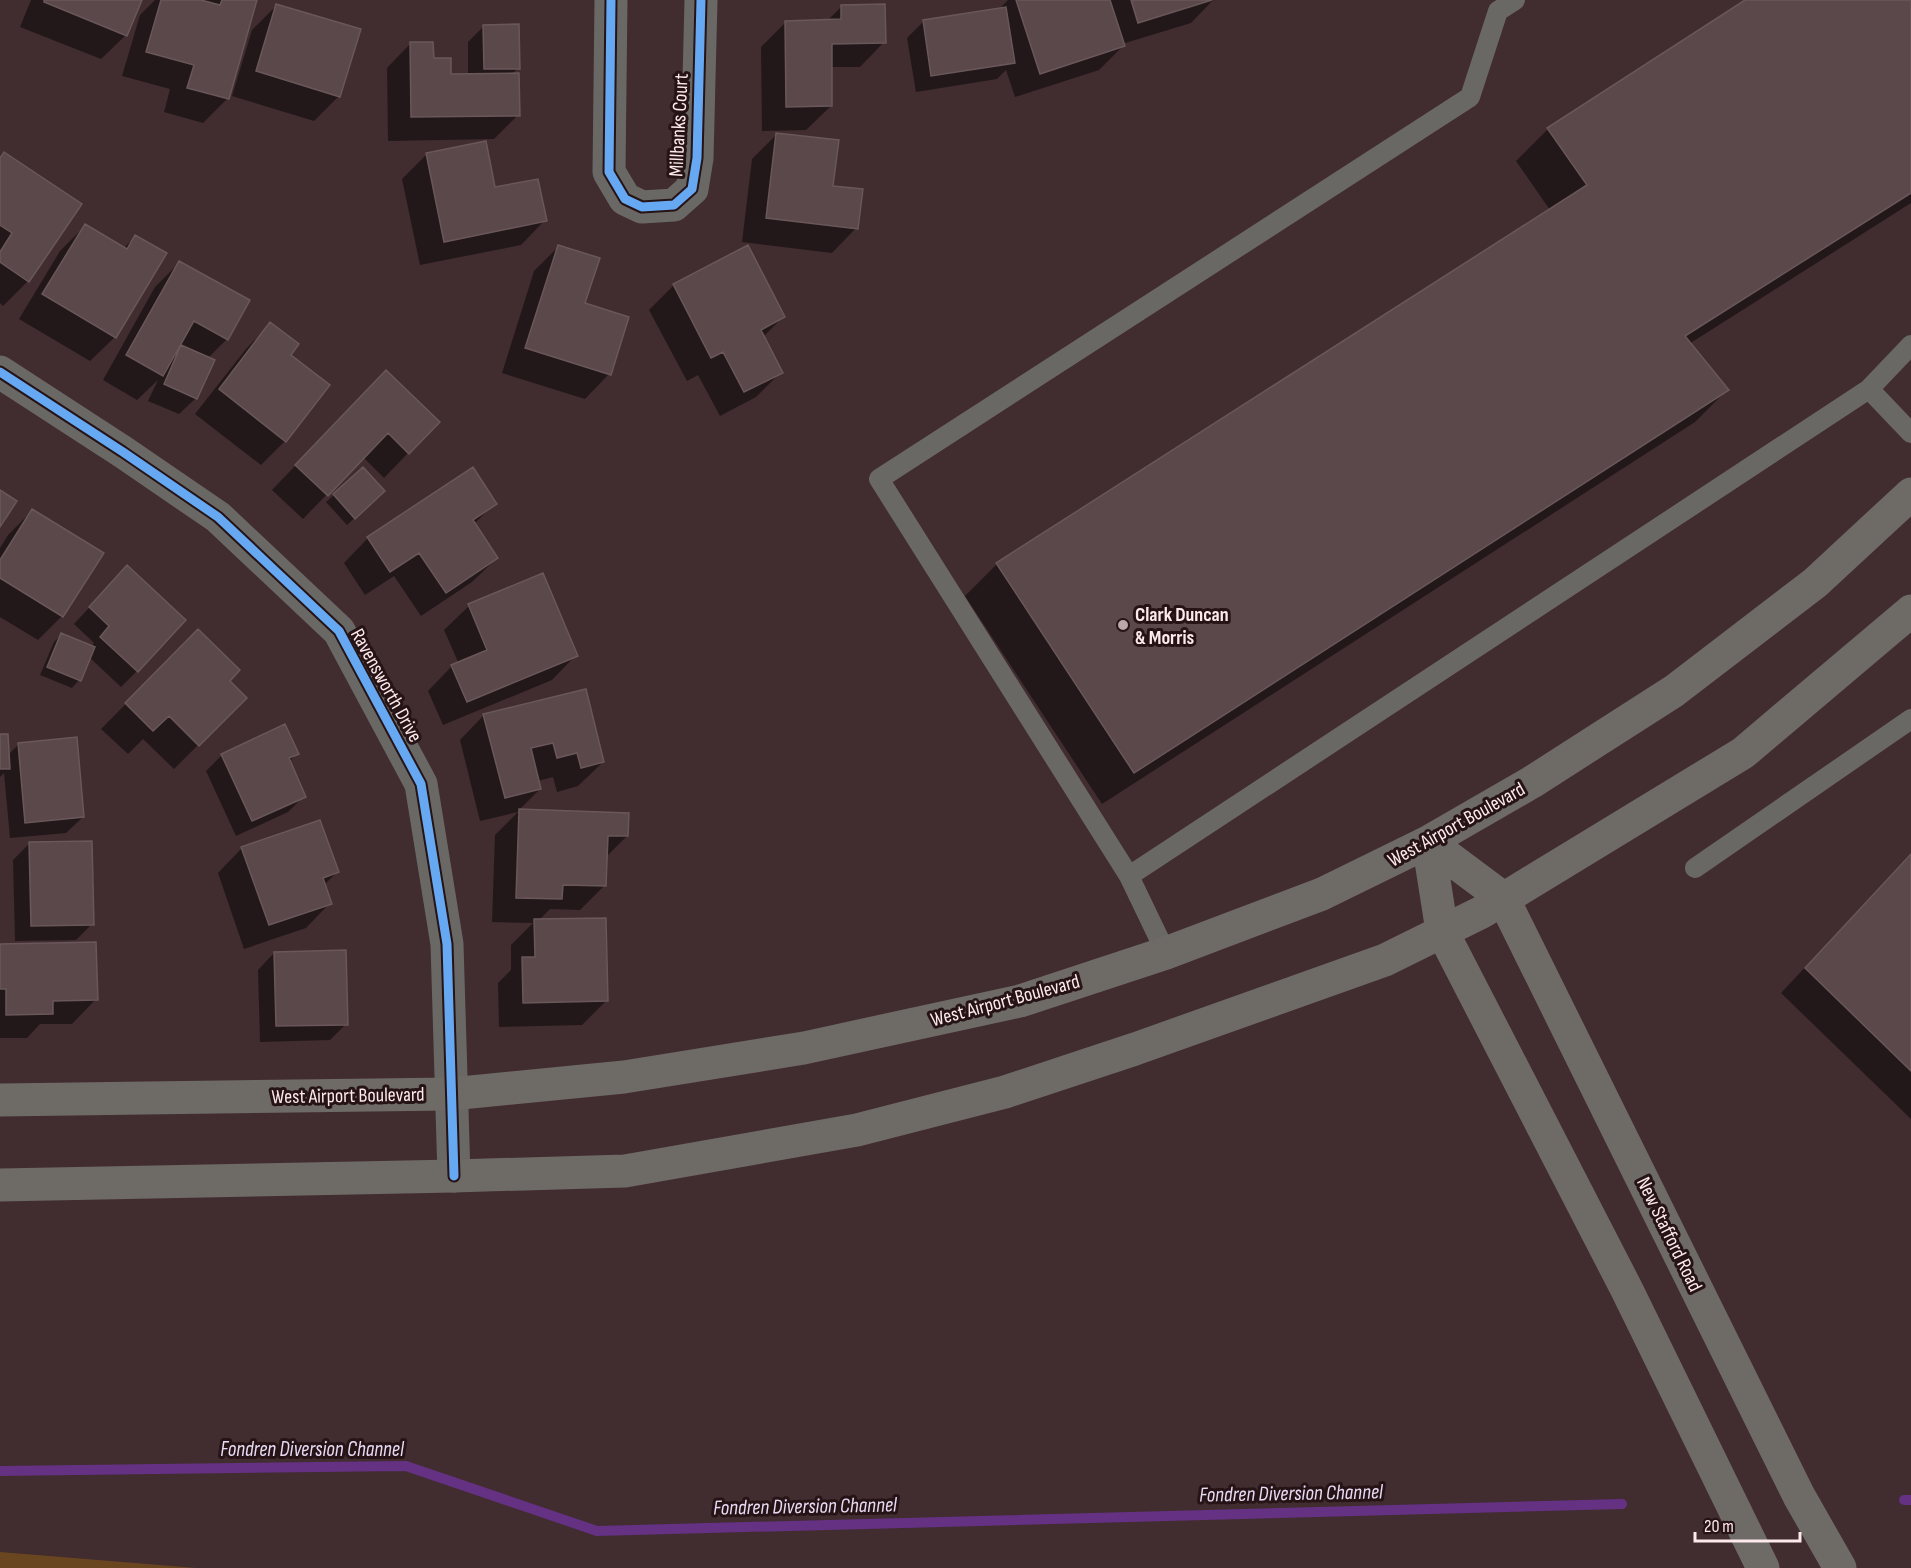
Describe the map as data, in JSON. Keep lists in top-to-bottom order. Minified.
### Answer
{"streets":{"main road":["West Airport Boulevard","New Stafford Road"],"street":["Millbanks Court","Ravensworth Drive"]},"crossings":[["Ravensworth Drive","West Airport Boulevard"]],"water":["Fondren Diversion Channel"],"places":["Clark Duncan & Morris"],"scale_bar":"20 m"}
